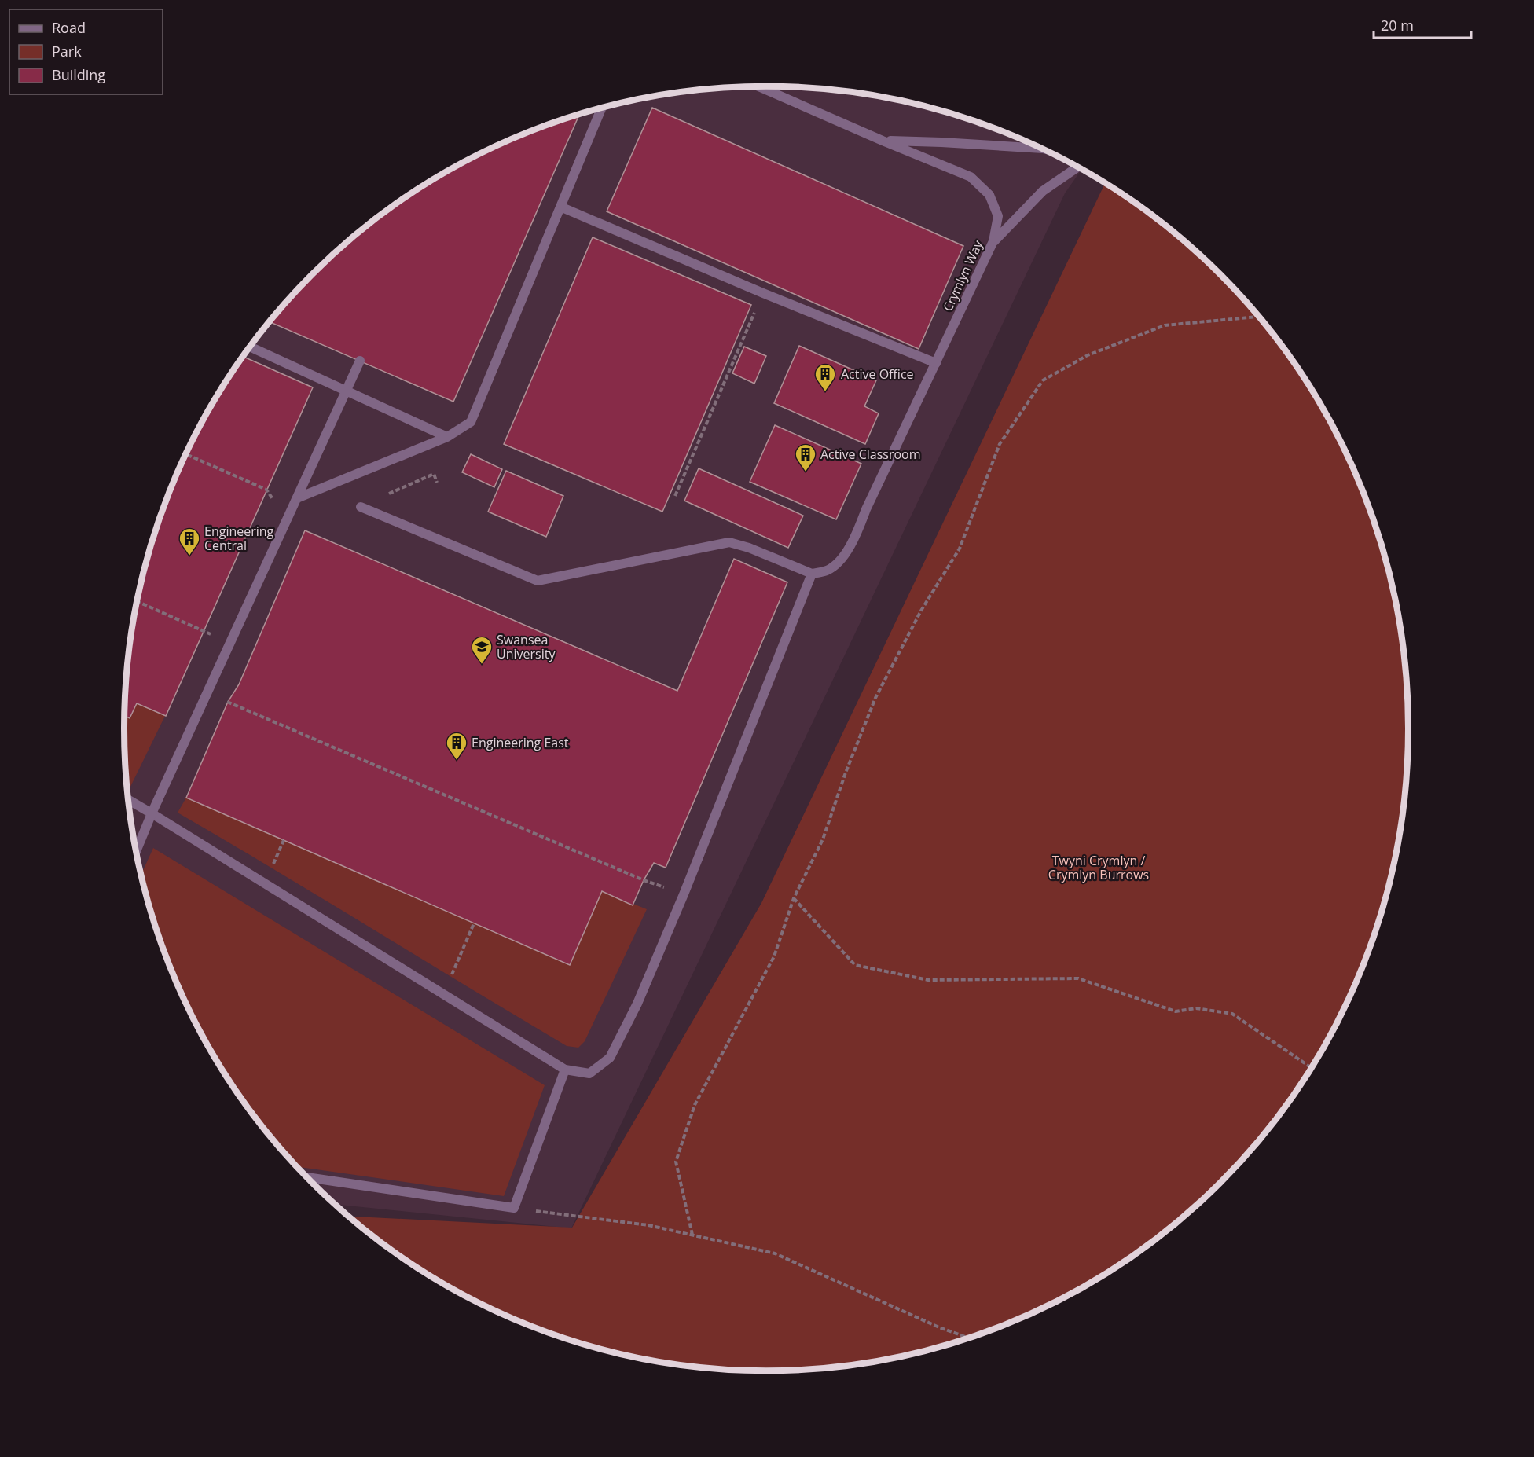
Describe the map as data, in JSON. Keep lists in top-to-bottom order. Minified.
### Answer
{"streets":{"street":["Crymlyn Way"]},"parks":["Twyni Crymlyn / Crymlyn Burrows"],"places":{"building":["Active Office","Active Classroom","Engineering Central","Engineering East"],"school or university":["Swansea University"]},"legend":["Road","Park","Building"],"scale_bar":"20 m"}
